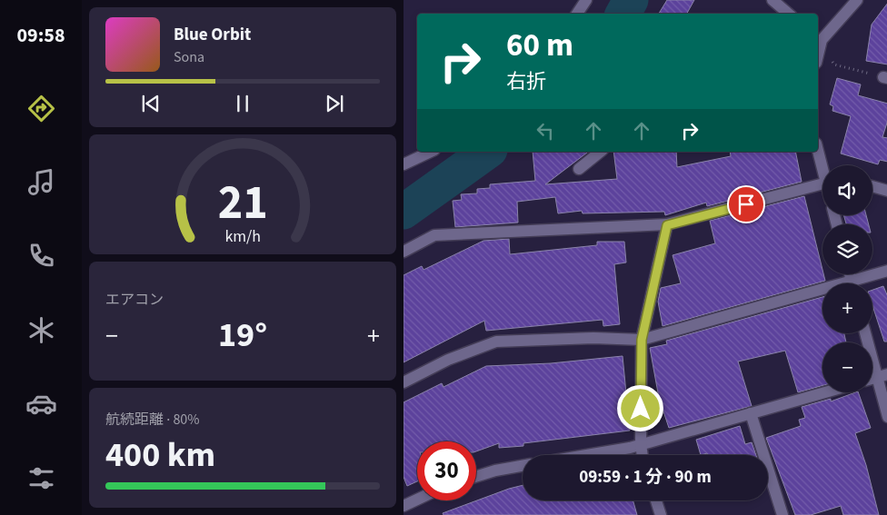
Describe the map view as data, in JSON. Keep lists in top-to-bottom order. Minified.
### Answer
{"page":{"tabs":"09:58","turn":["60 m","右折"],"song":["Blue Orbit","Sona"],"map_buttons":["+","−"],"tile":["エアコン",["航続距離 · 80%","400 km"]],"heat":["−","19°","+"],"limit":"30","trip":"09:59 · 1 分 · 90 m","gauge":["21","km/h"]}}
